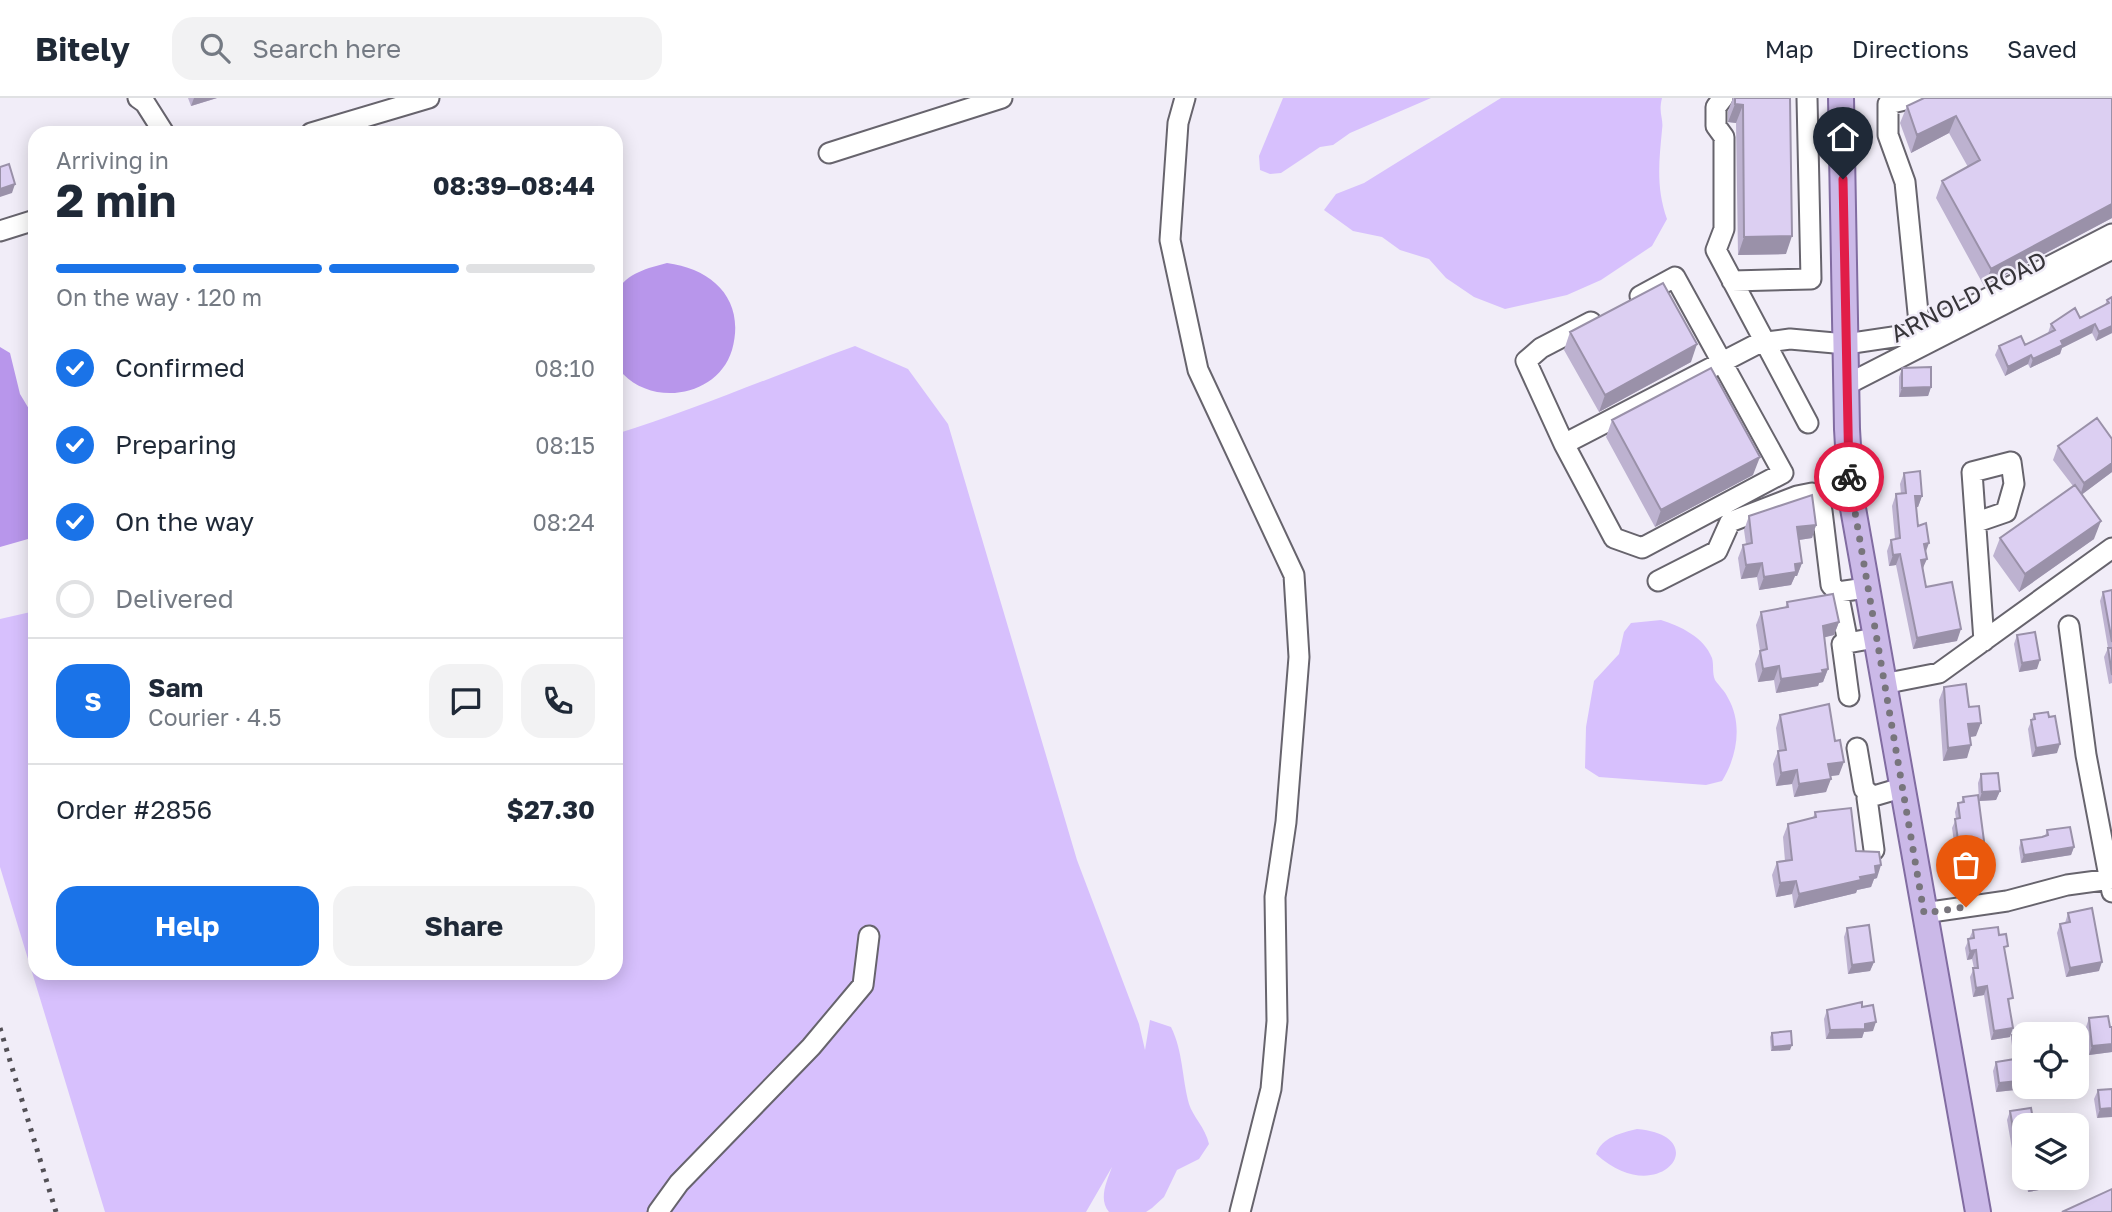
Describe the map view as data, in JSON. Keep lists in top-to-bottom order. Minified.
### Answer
{"streets":{"street":["ARNOLD ROAD"]},"page":{"header":"Bitely","search":"Search here","nav":["Map","Directions","Saved"],"heading":["2 min","Arriving in","08:39–08:44"],"panel":["Sam","Courier · 4.5","Order #2856","$27.30"],"bar":"On the way · 120 m","list":[["Confirmed","08:10"],["Preparing","08:15"],["On the way","08:24"],"Delivered"],"round":"S","buttons":["Help","Share"]}}
